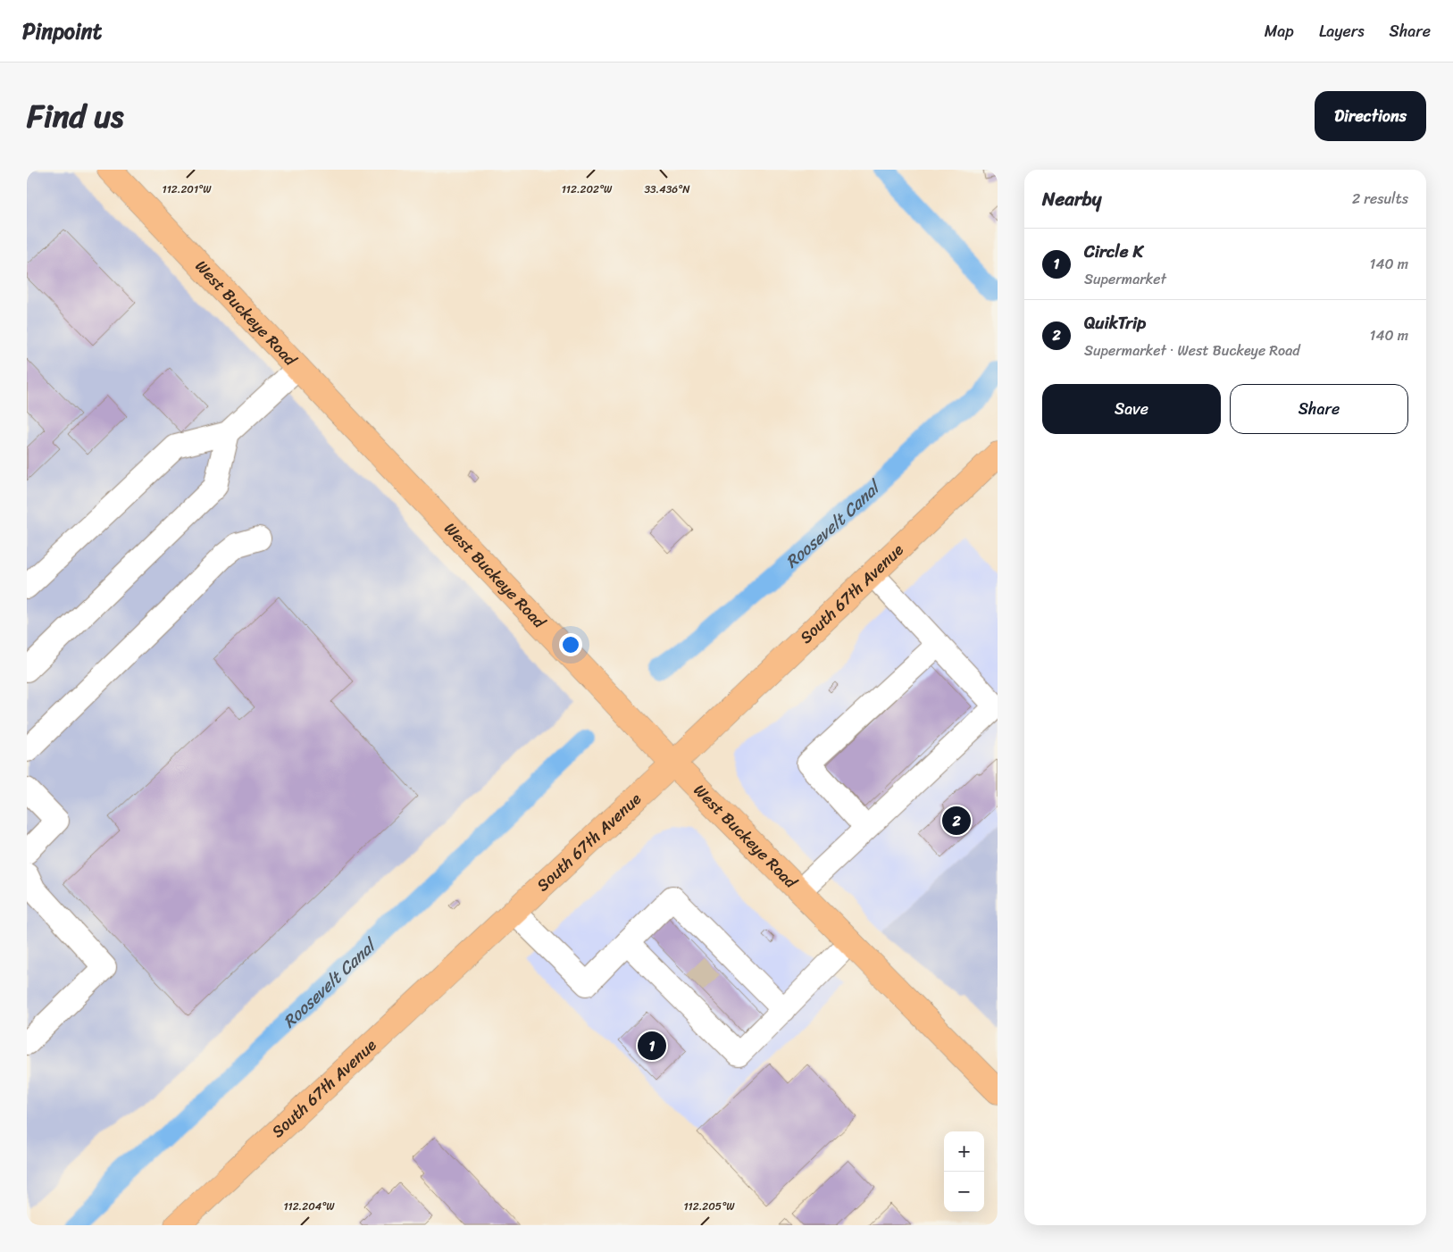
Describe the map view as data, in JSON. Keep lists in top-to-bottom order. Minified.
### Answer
{"streets":{"main road":["West Buckeye Road","South 67th Avenue"]},"crossings":[["West Buckeye Road","South 67th Avenue"]],"water":["Roosevelt Canal"],"page":{"header":"Pinpoint","nav":["Map","Layers","Share"],"title":"Find us","buttons":["Directions",["Save","Share"]],"heading":["Nearby","2 results"],"list":[{"mark":"1","name":"Circle K","note":"Supermarket","value":"140 m"},{"mark":"2","name":"QuikTrip","note":"Supermarket · West Buckeye Road","value":"140 m"}],"pins":["2","1"],"map_buttons":["+","−"]},"coordinates":["112.201°W","112.202°W","33.436°N","112.204°W","112.205°W"]}
